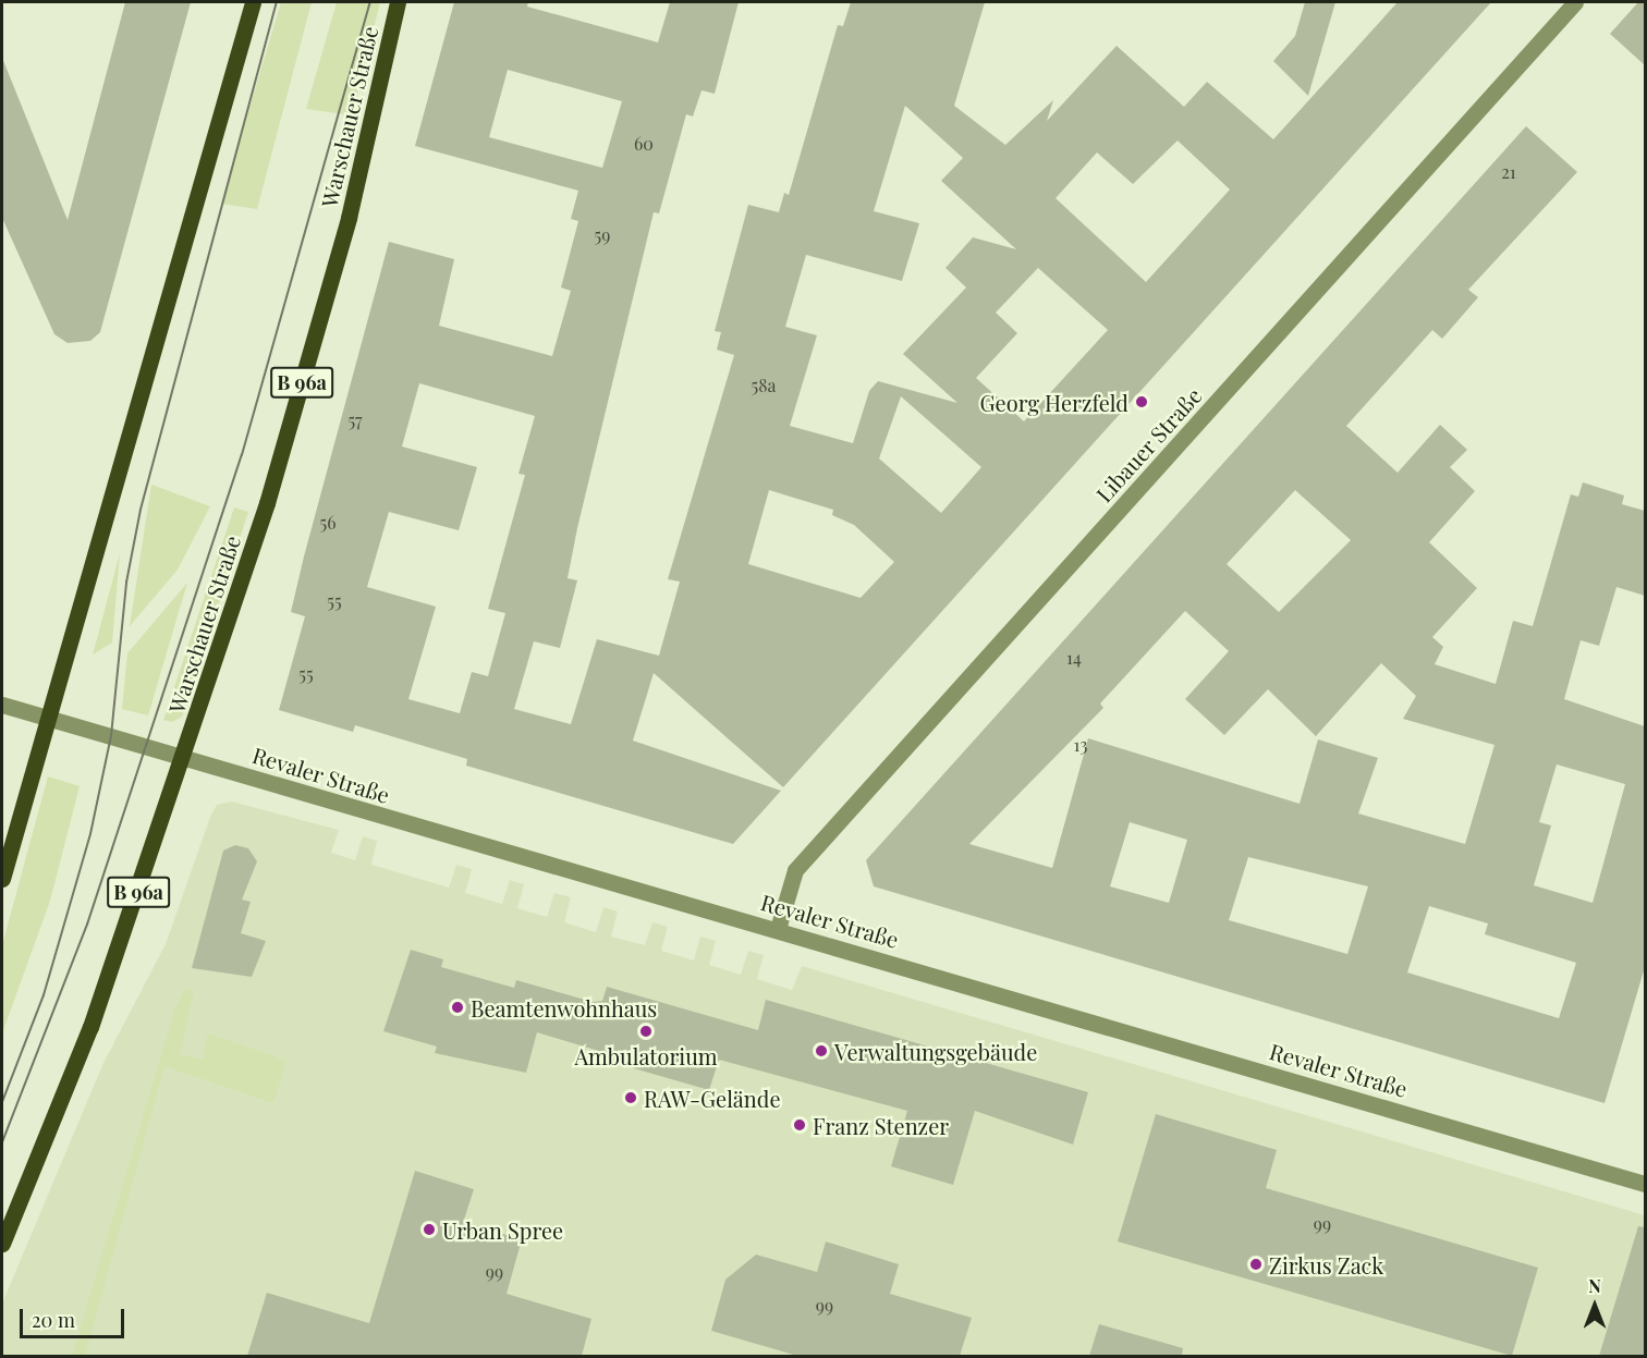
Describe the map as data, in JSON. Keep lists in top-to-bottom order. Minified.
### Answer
{"streets":{"main road":["Warschauer Straße","B 96a"],"street":["Libauer Straße","Revaler Straße"]},"crossings":[["Warschauer Straße","Revaler Straße"],["Libauer Straße","Revaler Straße"]],"places":["Georg Herzfeld","Beamtenwohnhaus","Ambulatorium","Verwaltungsgebäude","RAW-Gelände","Franz Stenzer","Urban Spree","Zirkus Zack"],"house_numbers":["60","21","59","58a","57","56","55","14","55","13","99","99","99"],"scale_bar":"20 m","north":"top"}
